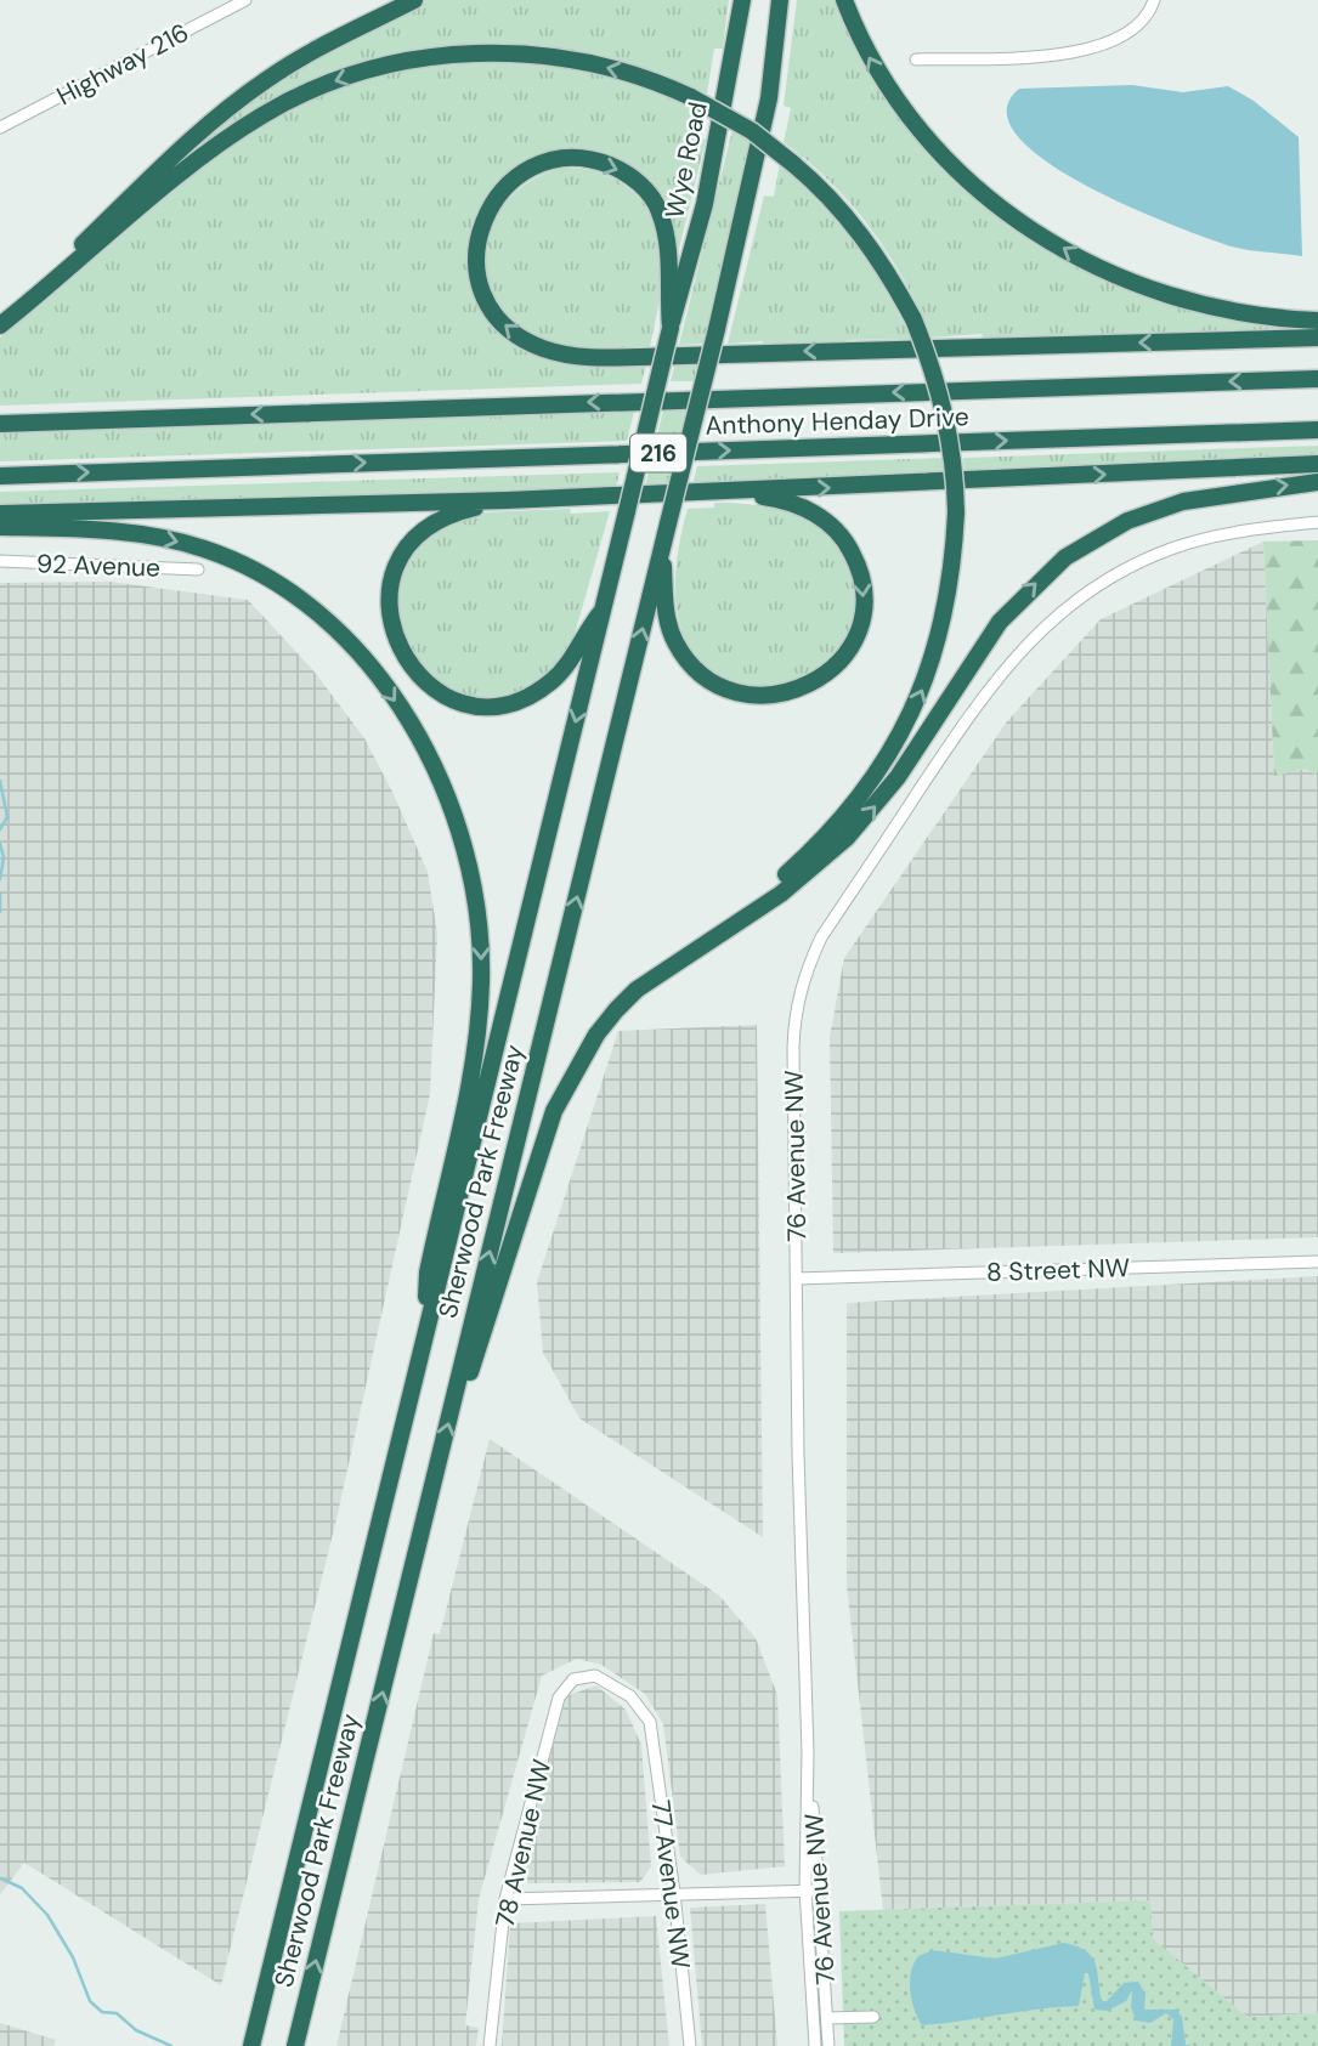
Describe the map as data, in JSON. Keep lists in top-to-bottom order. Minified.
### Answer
{"streets":{"highway":["Wye Road","Anthony Henday Drive","216","Sherwood Park Freeway"],"street":["Highway 216","92 Avenue","76 Avenue NW","8 Street NW","78 Avenue NW","77 Avenue NW"]},"crossings":[["Wye Road","Sherwood Park Freeway"],["76 Avenue NW","8 Street NW"],["78 Avenue NW","77 Avenue NW"]]}
